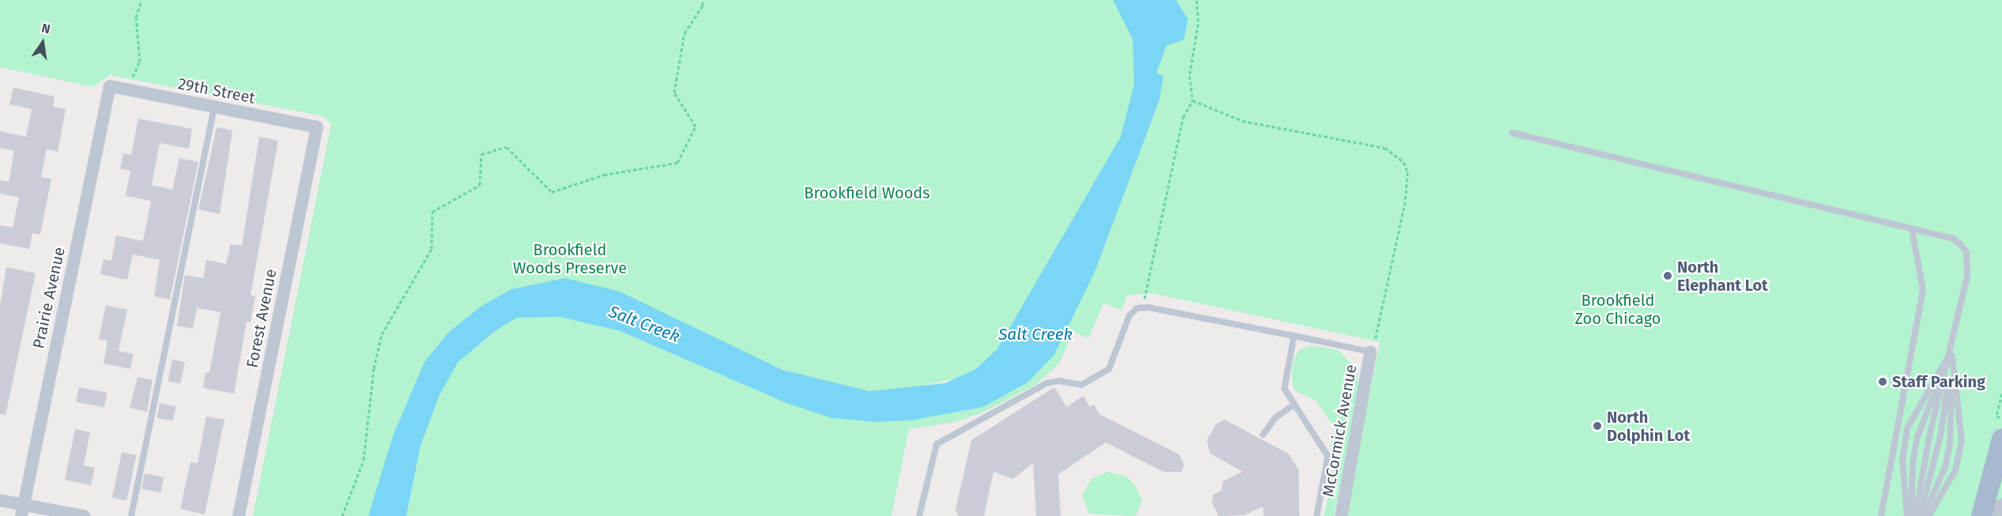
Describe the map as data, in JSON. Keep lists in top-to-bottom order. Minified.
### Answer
{"streets":{"street":["29th Street","Prairie Avenue","Forest Avenue","McCormick Avenue"]},"crossings":[["29th Street","Prairie Avenue"],["29th Street","Forest Avenue"]],"water":["Salt Creek"],"parks":["Brookfield Woods","Brookfield Woods Preserve","Brookfield Zoo Chicago"],"places":["North Elephant Lot","Staff Parking","North Dolphin Lot"],"north":"top"}
